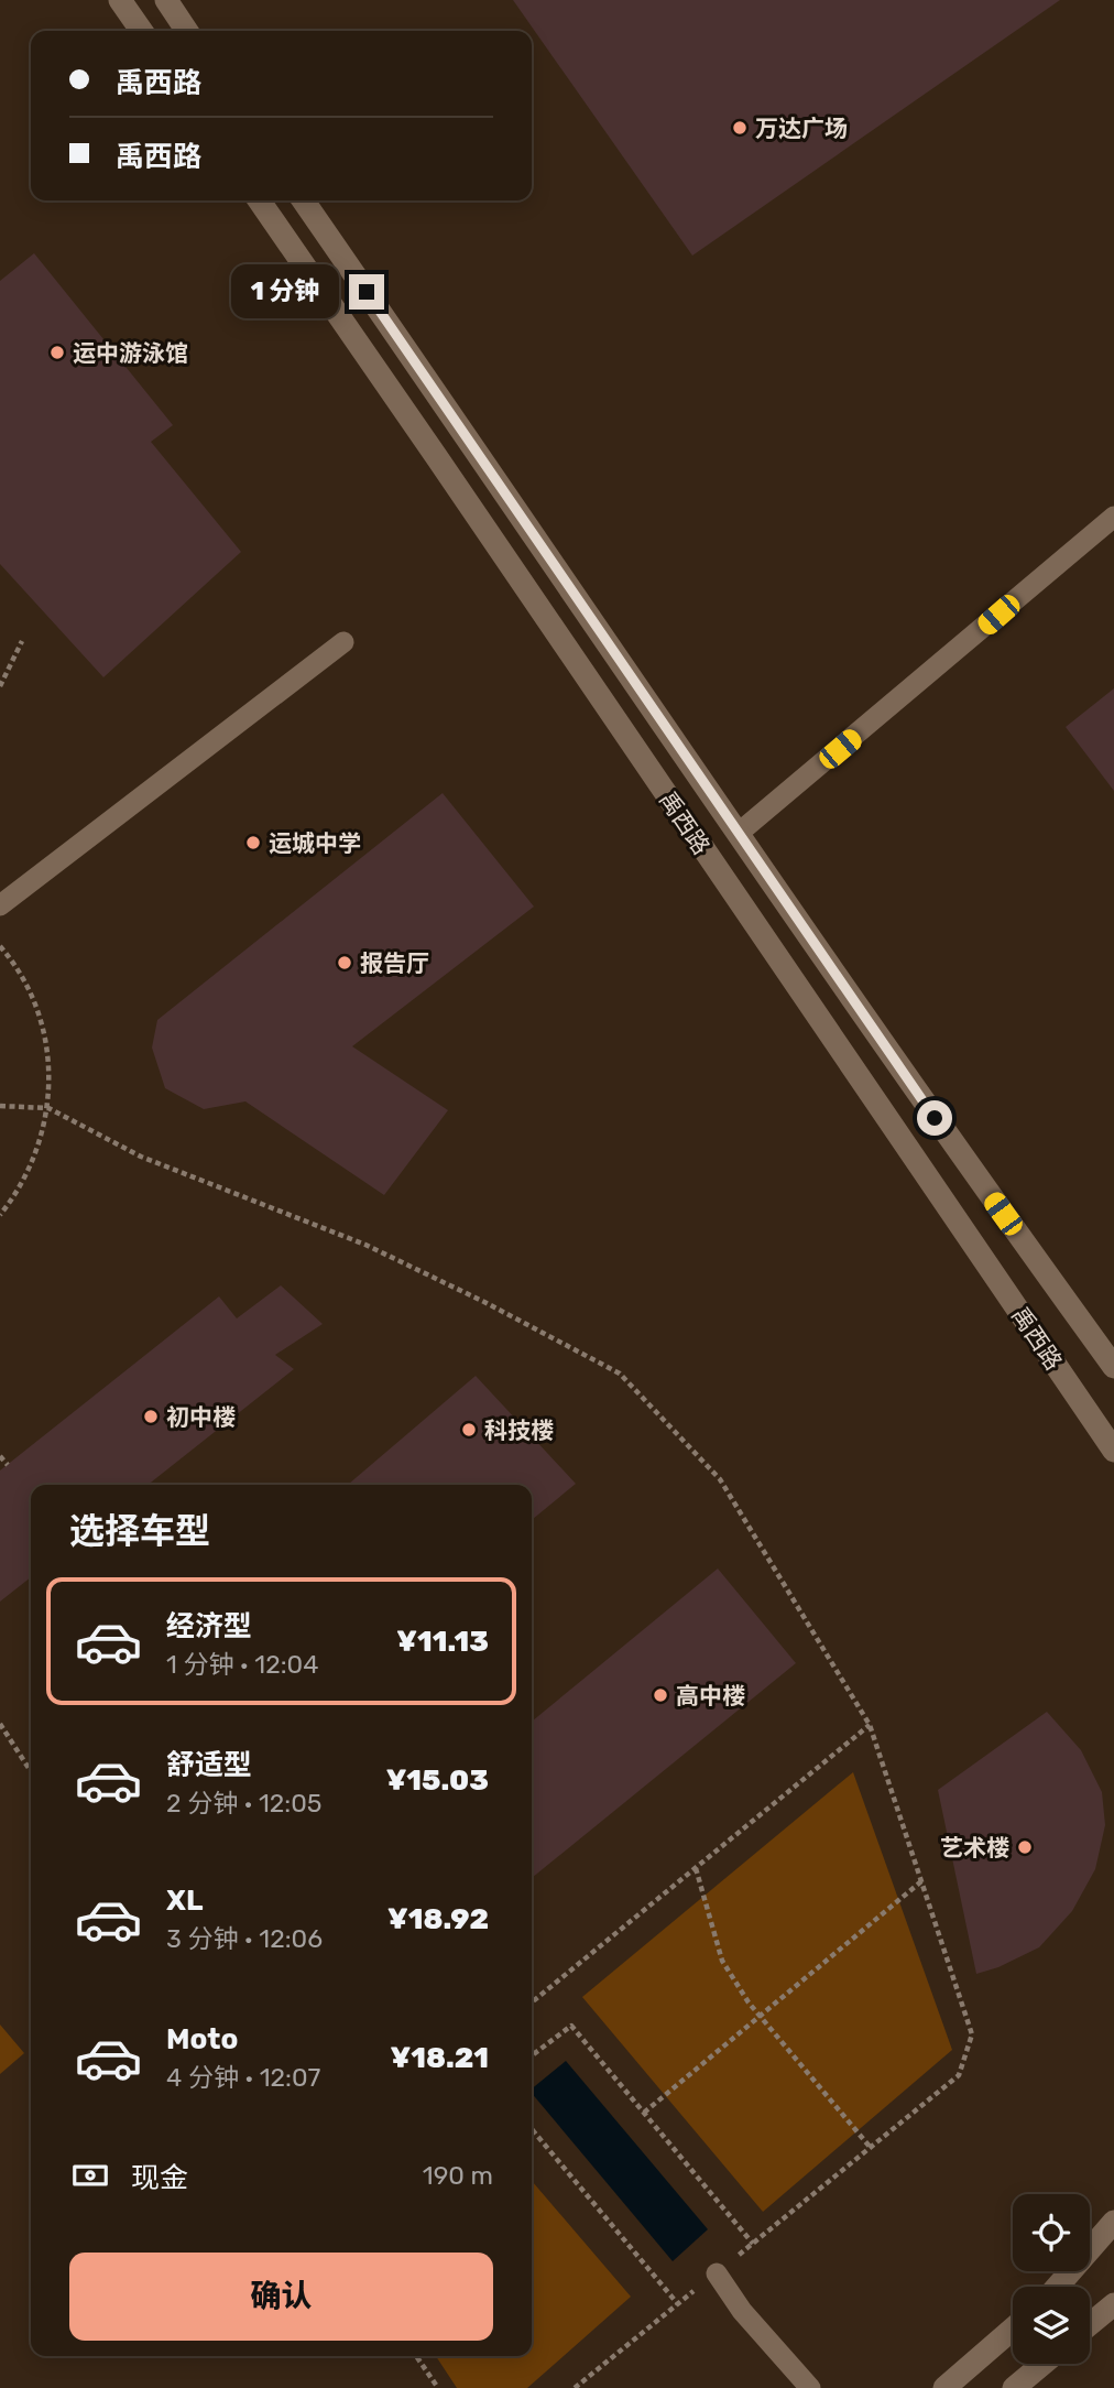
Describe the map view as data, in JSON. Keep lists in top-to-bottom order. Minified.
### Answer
{"streets":{"main road":["禹西路"]},"places":["万达广场","运中游泳馆","运城中学","报告厅","初中楼","科技楼","高中楼","艺术楼"],"page":{"banner":["禹西路","禹西路"],"bubble":"1 分钟","heading":"选择车型","list":[{"name":"经济型","note":"1 分钟 · 12:04","value":"¥11.13"},{"name":"舒适型","note":"2 分钟 · 12:05","value":"¥15.03"},{"name":"XL","note":"3 分钟 · 12:06","value":"¥18.92"},{"name":"Moto","note":"4 分钟 · 12:07","value":"¥18.21"}],"pay":["现金","190 m"],"buttons":"确认"}}
